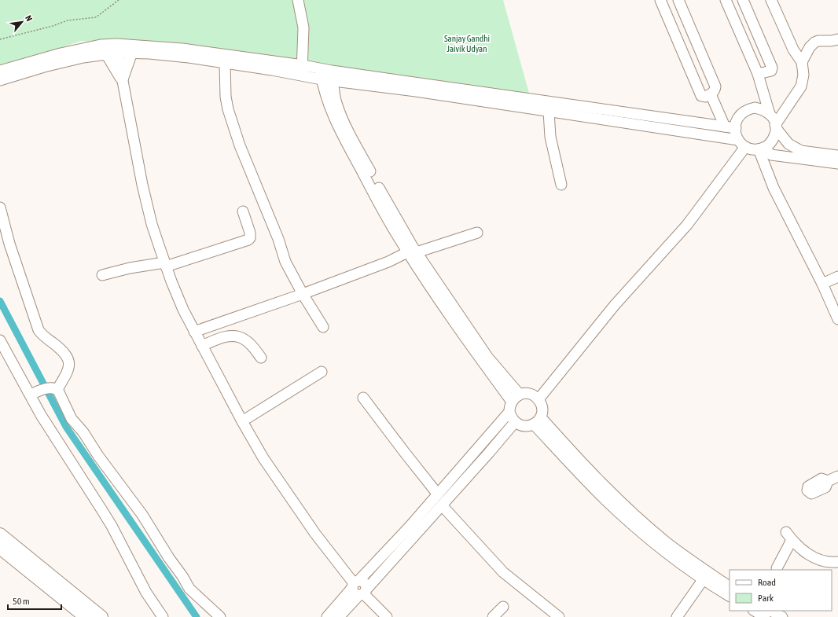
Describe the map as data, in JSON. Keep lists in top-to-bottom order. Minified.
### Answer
{"parks":["Sanjay Gandhi Jaivik Udyan"],"legend":["Road","Park"],"scale_bar":"50 m","north":"top right"}
